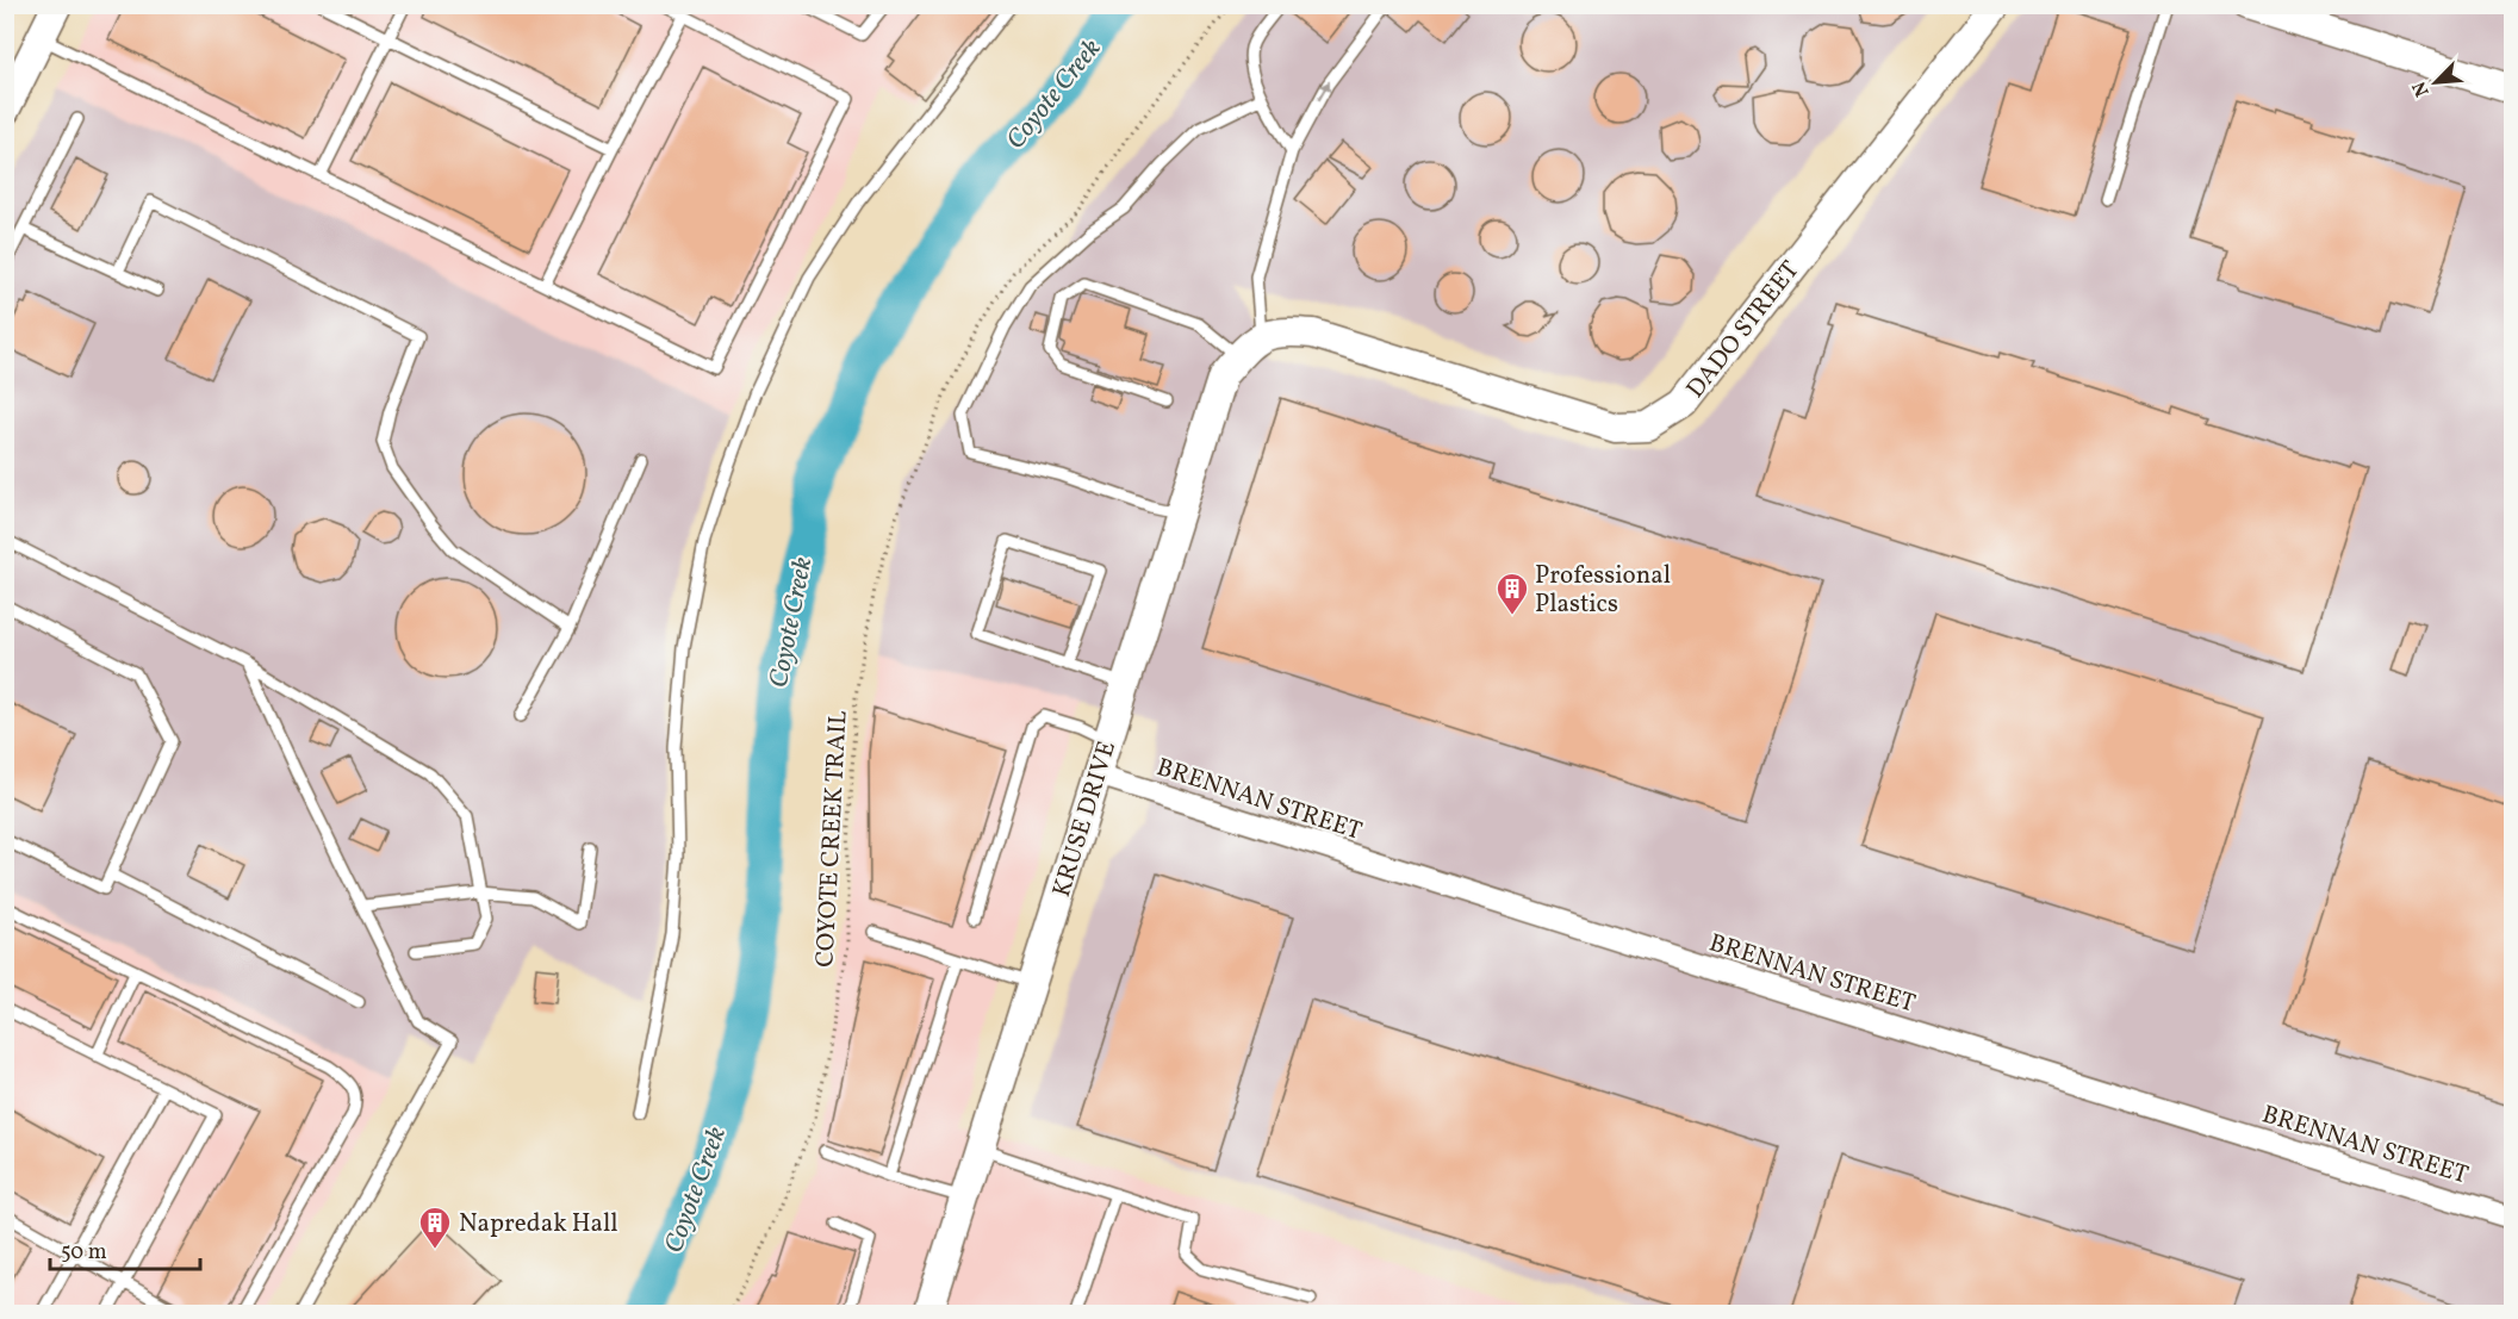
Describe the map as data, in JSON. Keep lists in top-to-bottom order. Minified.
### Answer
{"streets":{"street":["DADO STREET","BRENNAN STREET","KRUSE DRIVE"],"path":["COYOTE CREEK TRAIL"]},"crossings":[["DADO STREET","KRUSE DRIVE"],["BRENNAN STREET","KRUSE DRIVE"]],"water":["Coyote Creek"],"places":{"building":["Professional Plastics","Napredak Hall"]},"scale_bar":"50 m","north":"bottom left"}
